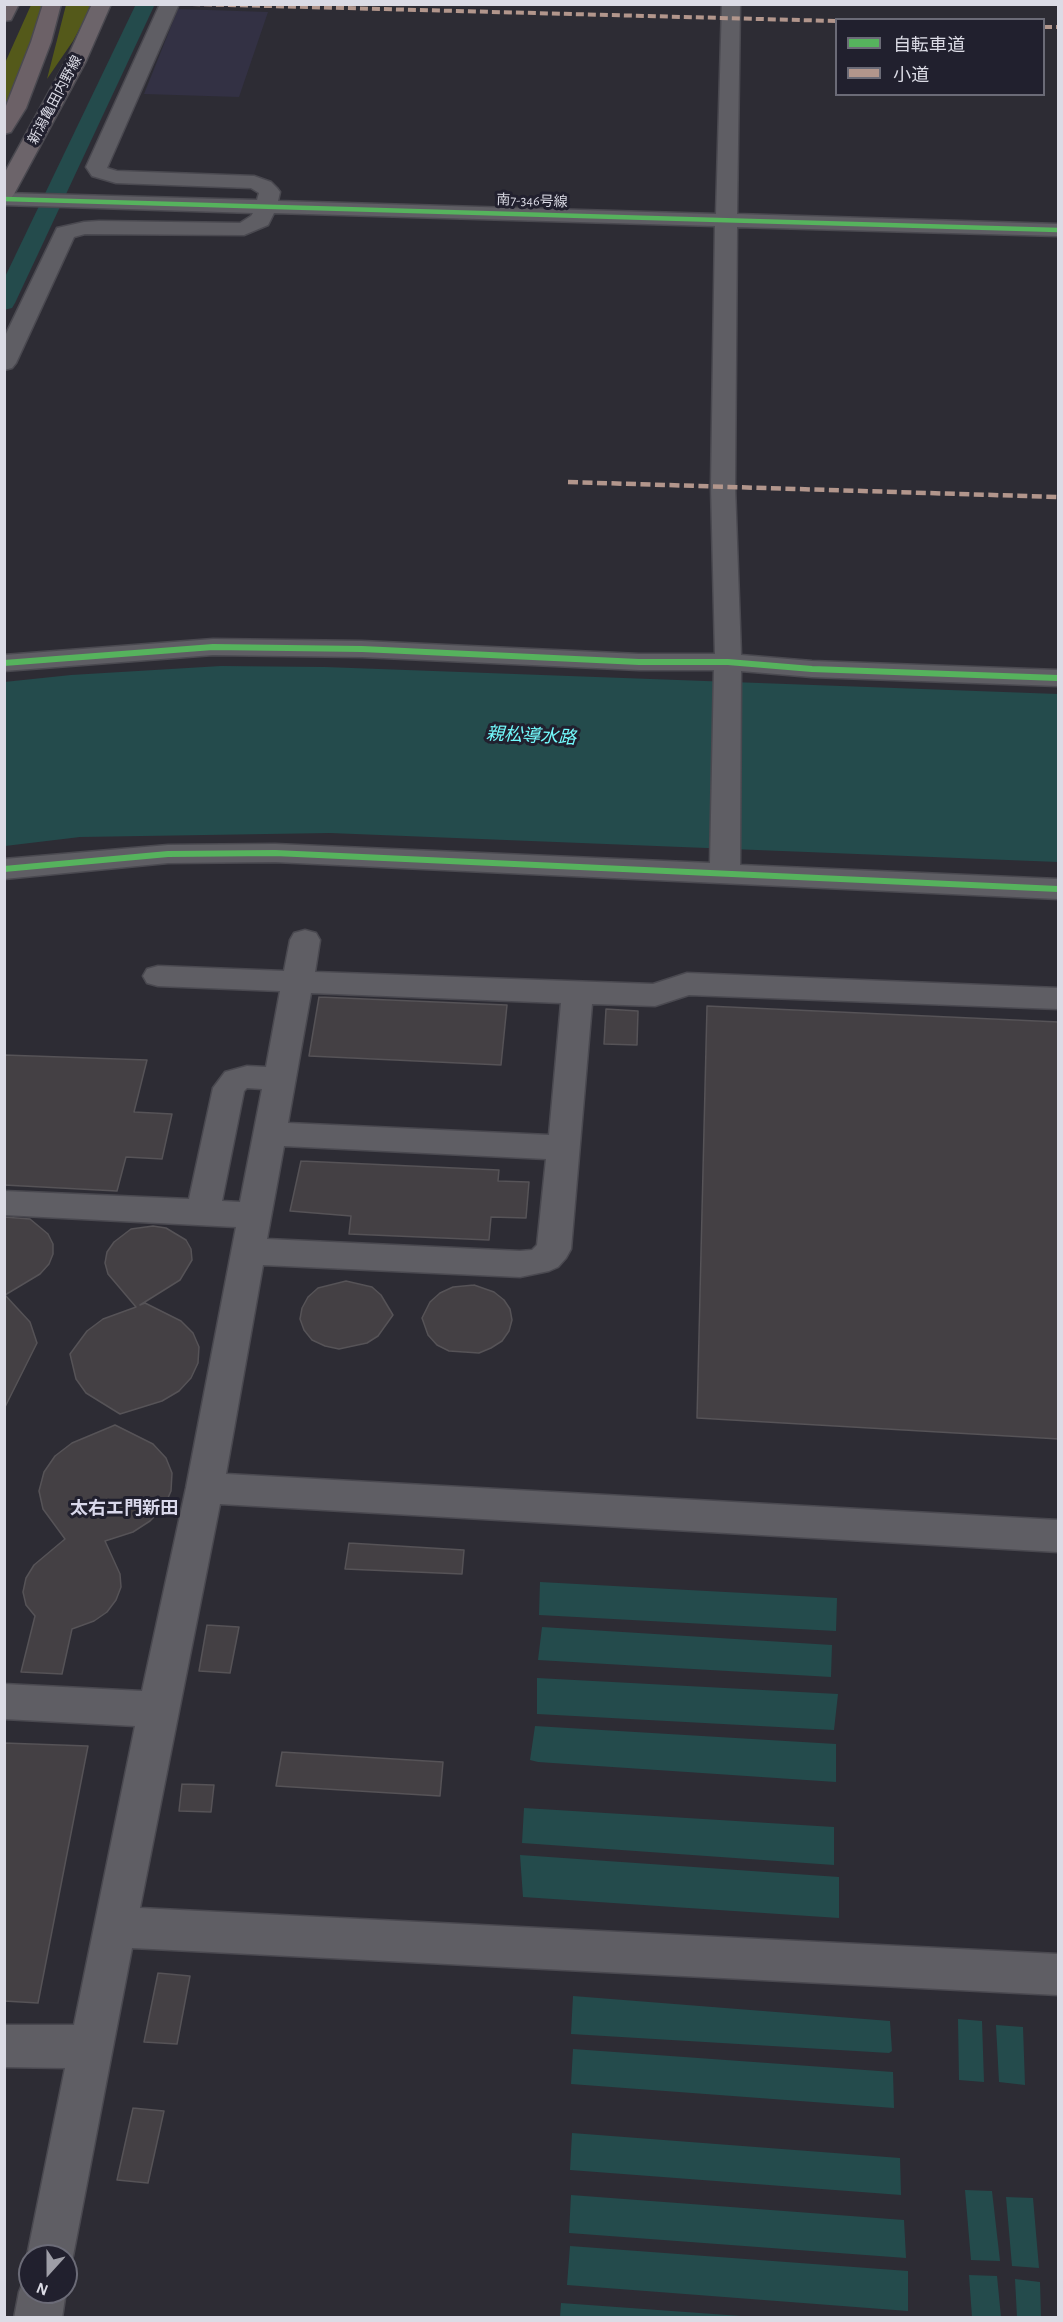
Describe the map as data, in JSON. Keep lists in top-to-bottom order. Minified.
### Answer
{"streets":{"main road":["新潟亀田内野線"],"street":["南7-346号線"]},"districts":["太右エ門新田"],"water":["親松導水路"],"legend":["自転車道","小道"],"north":"bottom"}
